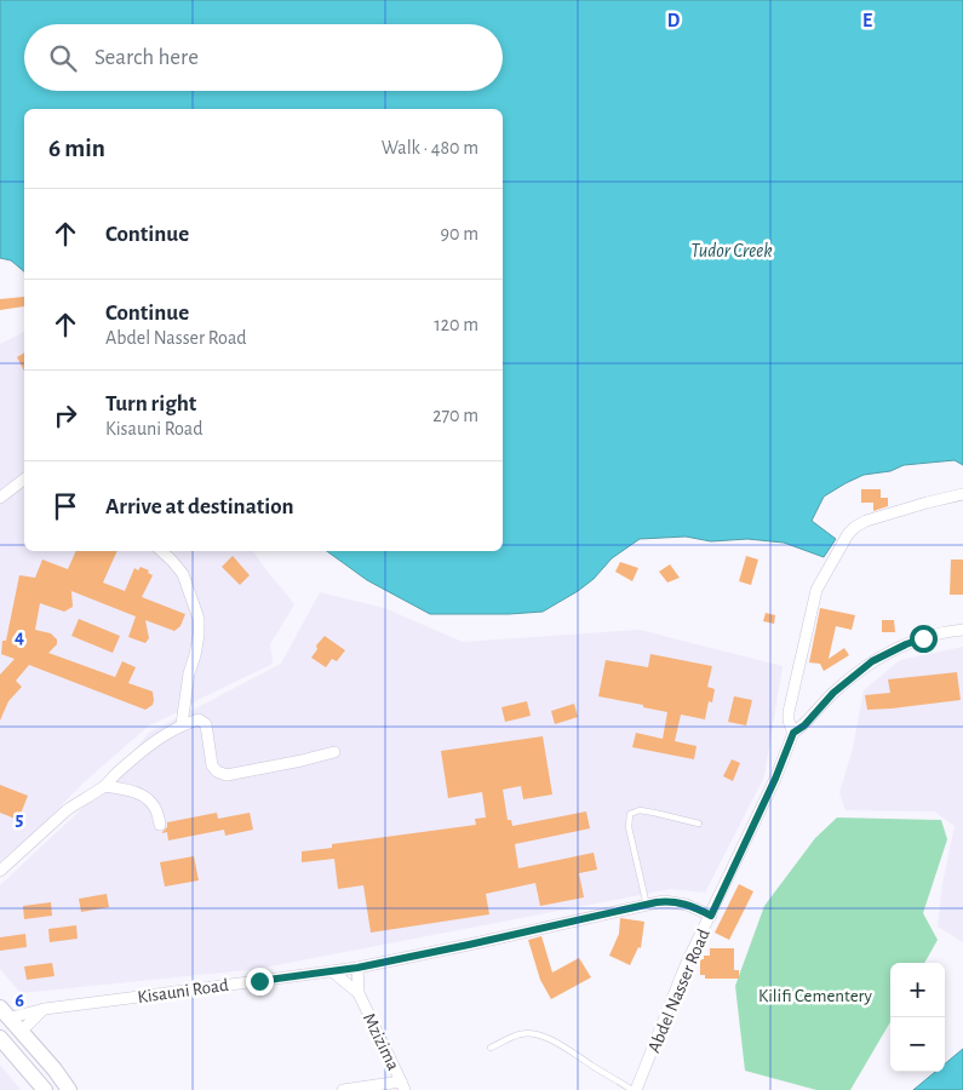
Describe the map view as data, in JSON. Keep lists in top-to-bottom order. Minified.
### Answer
{"streets":{"street":["Kisauni Road","Abdel Nasser Road","Mzizima"]},"crossings":[["Kisauni Road","Abdel Nasser Road"]],"water":["Tudor Creek"],"parks":["Kilifi Cementery"],"page":{"search":"Search here","heading":["6 min","Walk · 480 m"],"list":[["Continue","90 m"],["Continue","Abdel Nasser Road","120 m"],["Turn right","Kisauni Road","270 m"],"Arrive at destination"],"map_buttons":["+","−"]},"grid":{"columns":["D","E"],"rows":["4","5","6"]}}
